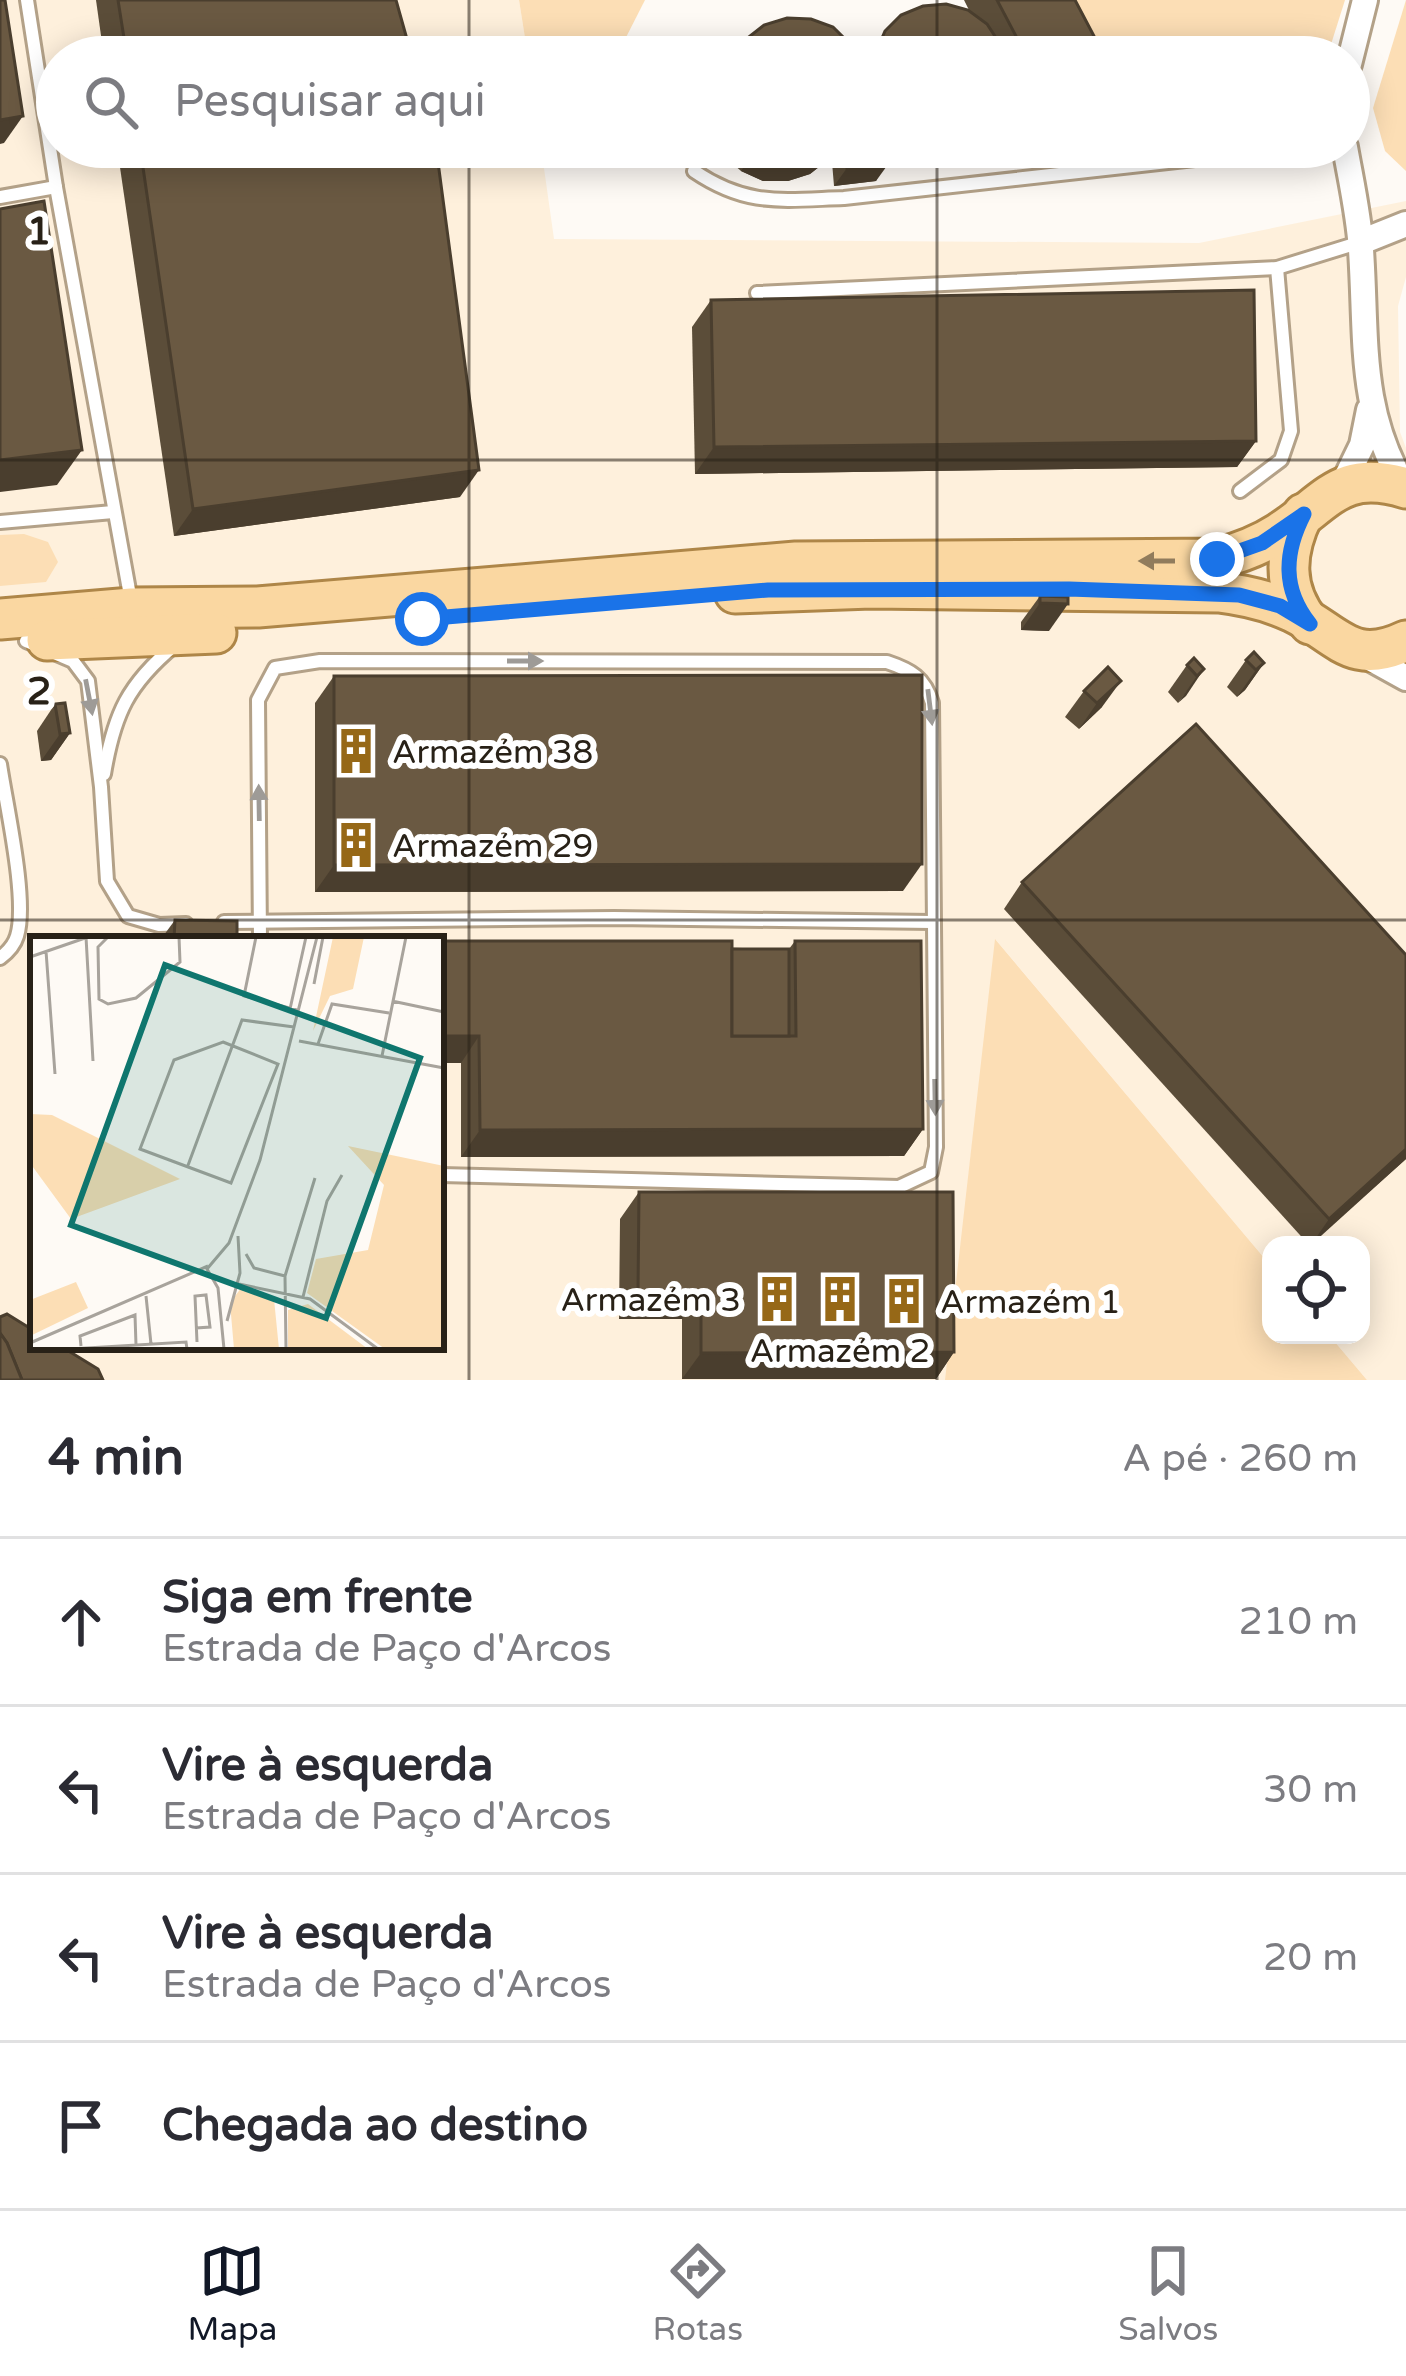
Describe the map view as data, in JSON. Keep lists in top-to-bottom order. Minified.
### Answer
{"places":{"building":["Armazém 38","Armazém 29","Armazém 3","Armazém 2","Armazém 1"]},"page":{"search":"Pesquisar aqui","heading":["4 min","A pé · 260 m"],"list":[["Siga em frente","Estrada de Paço d'Arcos","210 m"],["Vire à esquerda","Estrada de Paço d'Arcos","30 m"],["Vire à esquerda","Estrada de Paço d'Arcos","20 m"],"Chegada ao destino"],"nav":["Mapa","Rotas","Salvos"]},"grid":{"rows":["1","2"]}}
